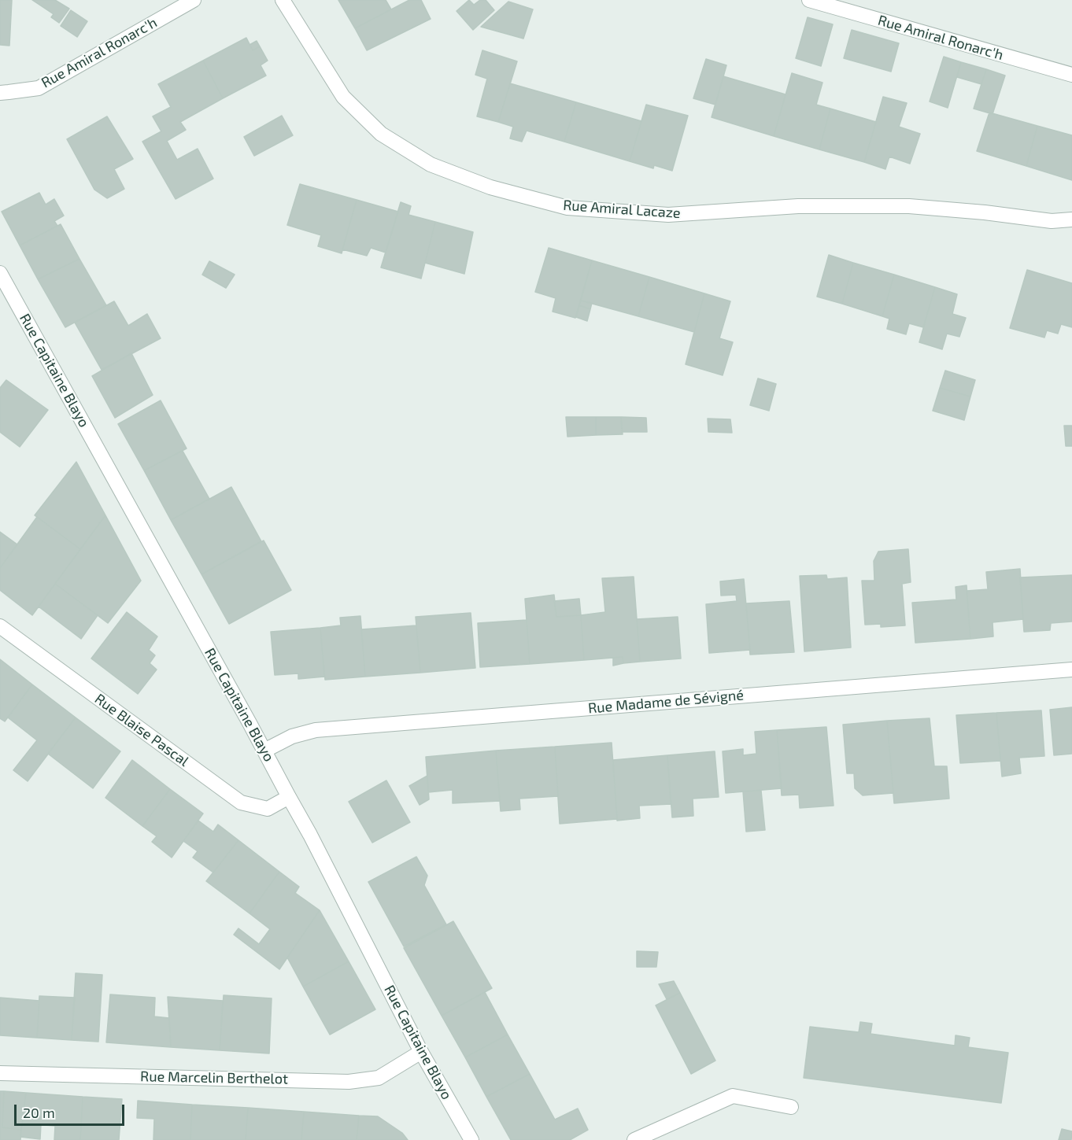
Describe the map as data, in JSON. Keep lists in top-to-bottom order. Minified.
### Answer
{"streets":{"street":["Rue Amiral Ronarc'h","Rue Amiral Lacaze","Rue Capitaine Blayo","Rue Madame de Sévigné","Rue Blaise Pascal","Rue Marcelin Berthelot"]},"crossings":[["Rue Capitaine Blayo","Rue Madame de Sévigné"],["Rue Capitaine Blayo","Rue Blaise Pascal"],["Rue Capitaine Blayo","Rue Marcelin Berthelot"]],"scale_bar":"20 m"}
